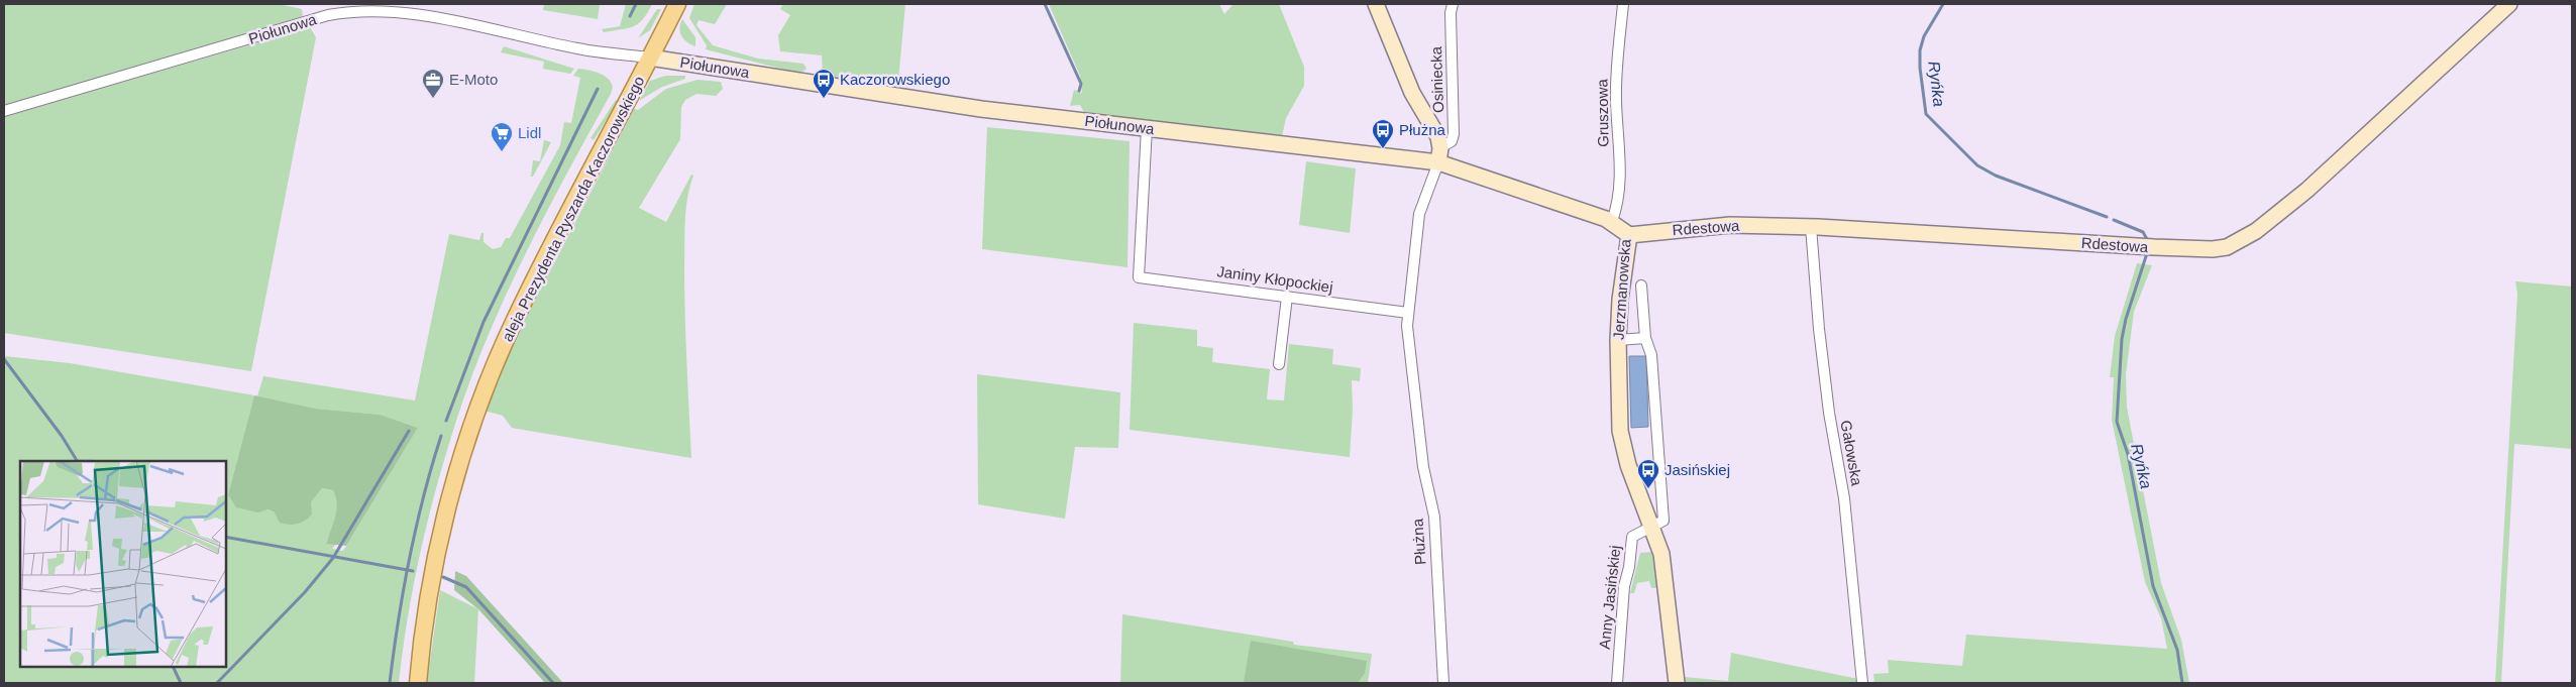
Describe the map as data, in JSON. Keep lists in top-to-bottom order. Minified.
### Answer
{"streets":{"main road":["aleja Prezydenta Ryszarda Kaczorowskiego"],"street":["Piołunowa","Osiniecka","Gruszowa","Rdestowa","Janiny Kłopockiej","Jerzmanowska","Gałowska","Płużna","Anny Jasińskiej"]},"crossings":[["Piołunowa","Osiniecka"],["Piołunowa","aleja Prezydenta Ryszarda Kaczorowskiego"],["Piołunowa","Janiny Kłopockiej"],["Piołunowa","Jerzmanowska"],["Piołunowa","Płużna"],["Osiniecka","Jerzmanowska"],["Osiniecka","Płużna"],["Gruszowa","Jerzmanowska"],["Rdestowa","Jerzmanowska"],["Rdestowa","Gałowska"],["Janiny Kłopockiej","Płużna"],["Jerzmanowska","Płużna"],["Jerzmanowska","Anny Jasińskiej"]],"water":["Ryńka"],"places":{"office":["E-Moto"],"bus stop":["Kaczorowskiego","Płużna","Jasińskiej"],"supermarket":["Lidl"]}}
